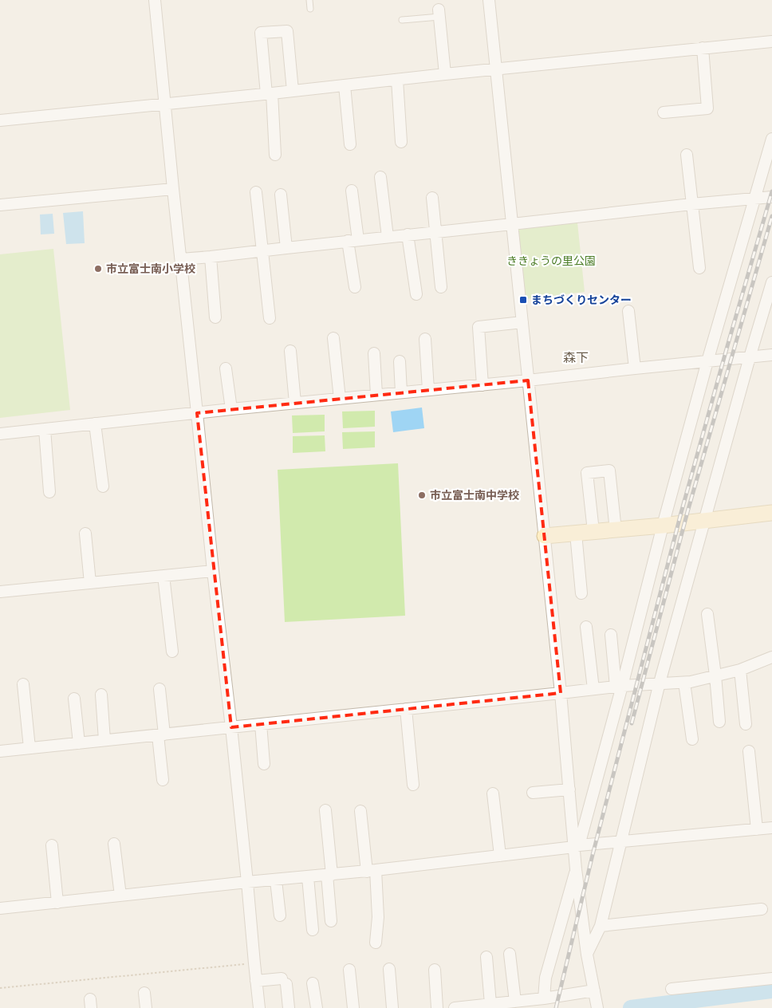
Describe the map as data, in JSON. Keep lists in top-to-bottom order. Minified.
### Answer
{"districts":["森下"],"parks":["ききょうの里公園"],"places":{"other":["市立富士南小学校","市立富士南中学校"],"transit":["まちづくりセンター"]}}
